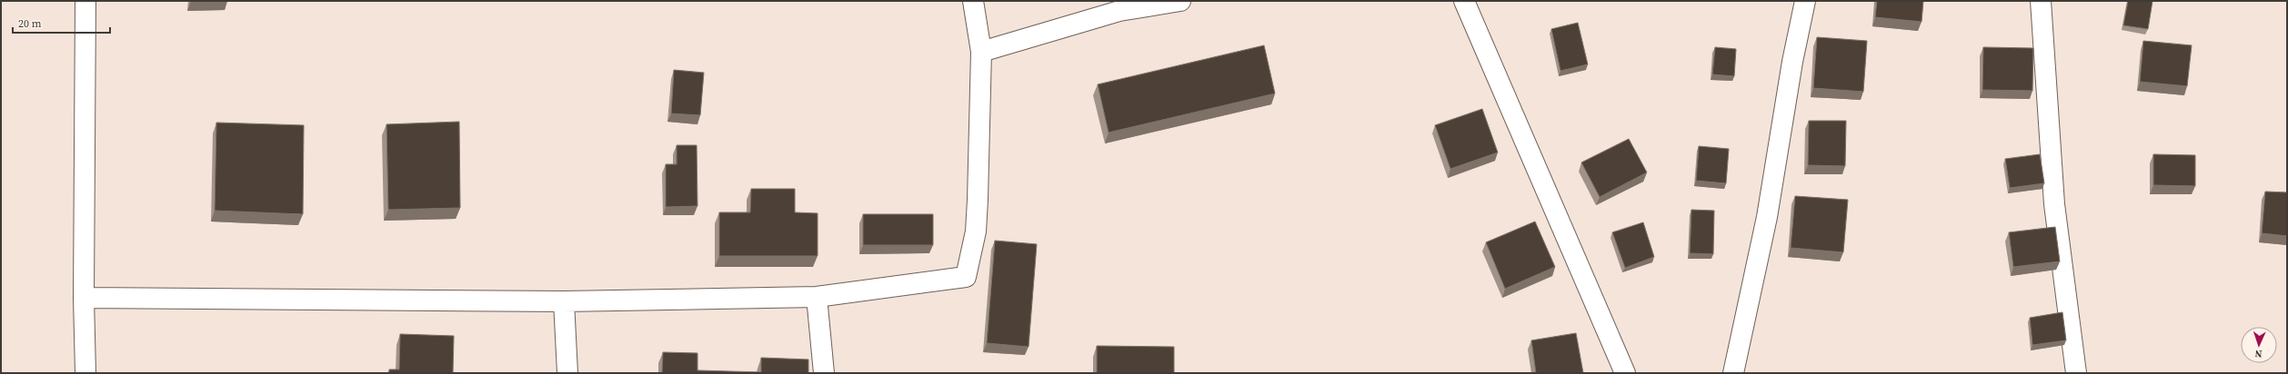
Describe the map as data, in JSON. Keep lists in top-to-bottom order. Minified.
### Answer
{"scale_bar":"20 m","north":"bottom"}
